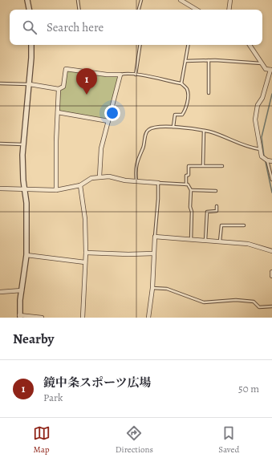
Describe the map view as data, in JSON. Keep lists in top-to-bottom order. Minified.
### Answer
{"page":{"search":"Search here","pins":"1","heading":"Nearby","list":[{"mark":"1","name":"鏡中条スポーツ広場","note":"Park","value":"50 m"}],"nav":["Map","Directions","Saved"]}}
